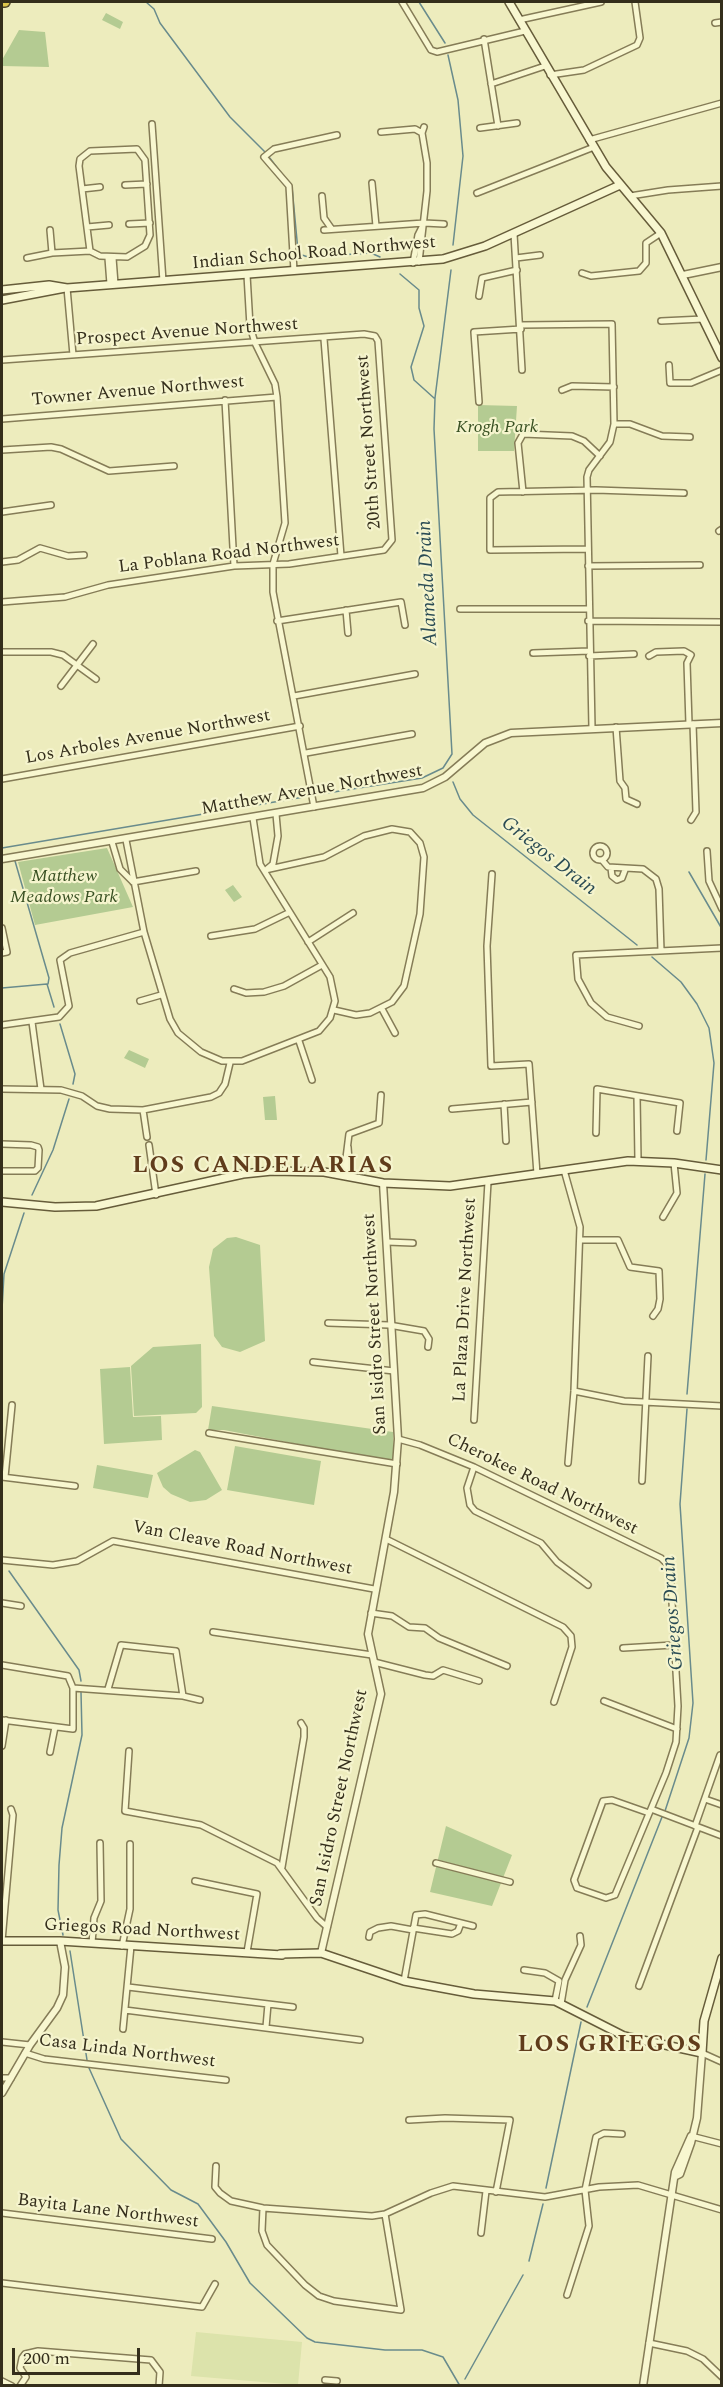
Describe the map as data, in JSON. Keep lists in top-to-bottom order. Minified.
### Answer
{"streets":{"main road":["Indian School Road Northwest","Griegos Road Northwest"],"street":["Prospect Avenue Northwest","Towner Avenue Northwest","20th Street Northwest","La Poblana Road Northwest","Los Arboles Avenue Northwest","Matthew Avenue Northwest","La Plaza Drive Northwest","San Isidro Street Northwest","Cherokee Road Northwest","Van Cleave Road Northwest","Casa Linda Northwest","Bayita Lane Northwest"]},"crossings":[["Prospect Avenue Northwest","20th Street Northwest"],["20th Street Northwest","La Poblana Road Northwest"],["San Isidro Street Northwest","Cherokee Road Northwest"],["San Isidro Street Northwest","Van Cleave Road Northwest"],["San Isidro Street Northwest","Griegos Road Northwest"]],"districts":["LOS CANDELARIAS","LOS GRIEGOS"],"water":["Alameda Drain","Griegos Drain"],"parks":["Krogh Park","Matthew Meadows Park"],"scale_bar":"200 m"}
